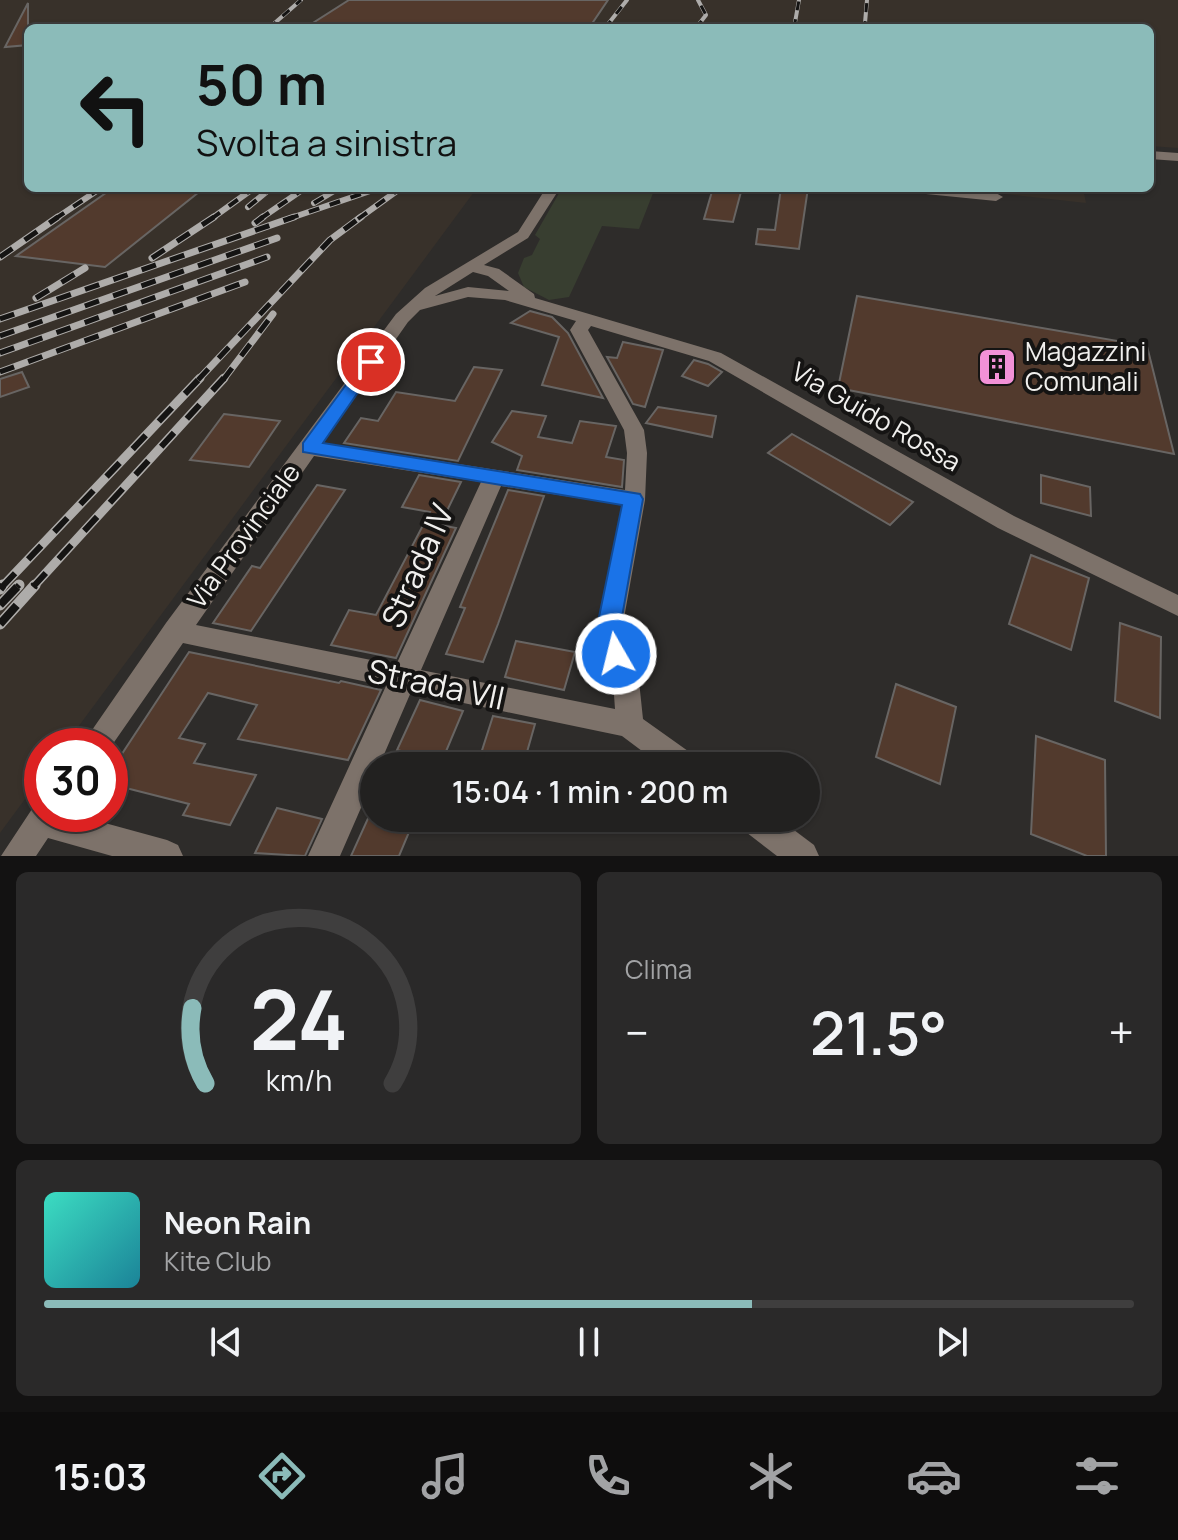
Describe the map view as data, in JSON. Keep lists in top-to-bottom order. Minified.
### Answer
{"streets":{"street":["Via Guido Rossa","Via Provinciale","Strada IV","Strada VII"]},"crossings":[["Via Guido Rossa","Via Provinciale"],["Via Provinciale","Strada VII"],["Strada IV","Strada VII"]],"places":{"building":["Magazzini Comunali"]},"page":{"turn":["50 m","Svolta a sinistra"],"limit":"30","trip":"15:04 · 1 min · 200 m","tile":"Clima","heat":["−","21.5°","+"],"song":["Neon Rain","Kite Club"],"tabs":"15:03","gauge":["24","km/h"]}}
